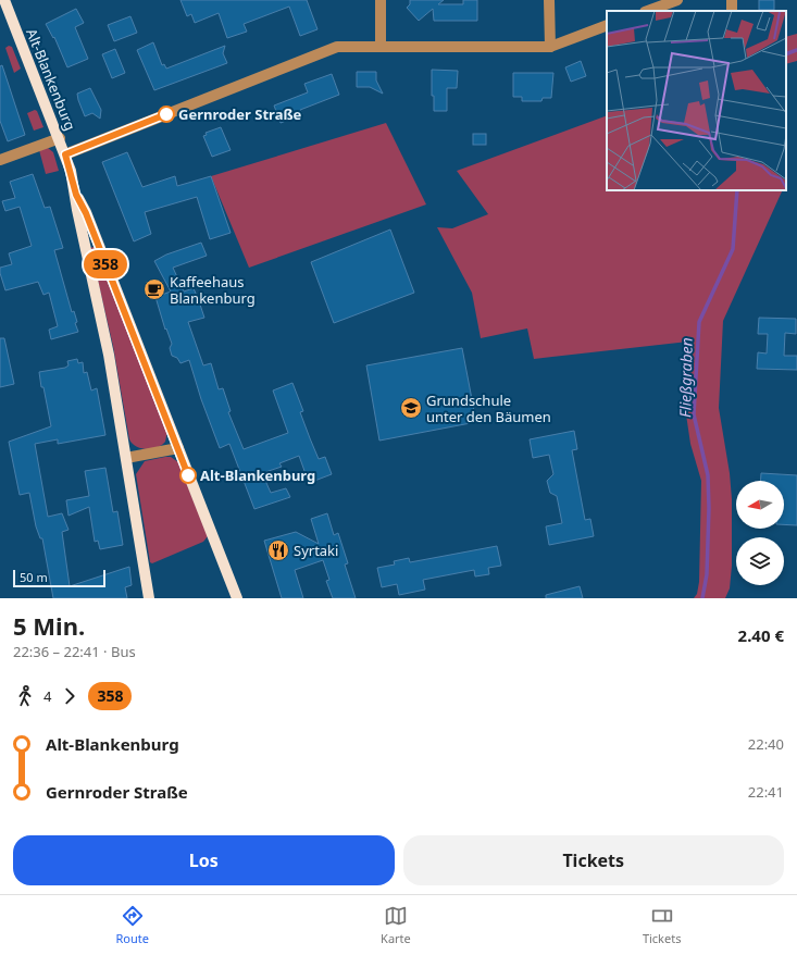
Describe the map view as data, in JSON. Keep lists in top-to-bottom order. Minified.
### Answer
{"streets":{"main road":["Alt-Blankenburg"]},"water":["Fließgraben"],"places":{"other":["Gernroder Straße","Alt-Blankenburg"],"cafe":["Kaffeehaus Blankenburg"],"school or university":["Grundschule unter den Bäumen"],"restaurant":["Syrtaki"]},"lines":["bus line 358"],"scale_bar":"50 m","north":"left","page":{"on_map":"358","scale":"50 m","heading":["5 Min.","22:36 – 22:41 · Bus","2.40 €"],"legs":["4","358"],"list":[{"name":"Alt-Blankenburg","value":"22:40"},{"name":"Gernroder Straße","value":"22:41"}],"buttons":["Los","Tickets"],"tabs":["Route","Karte","Tickets"]}}
